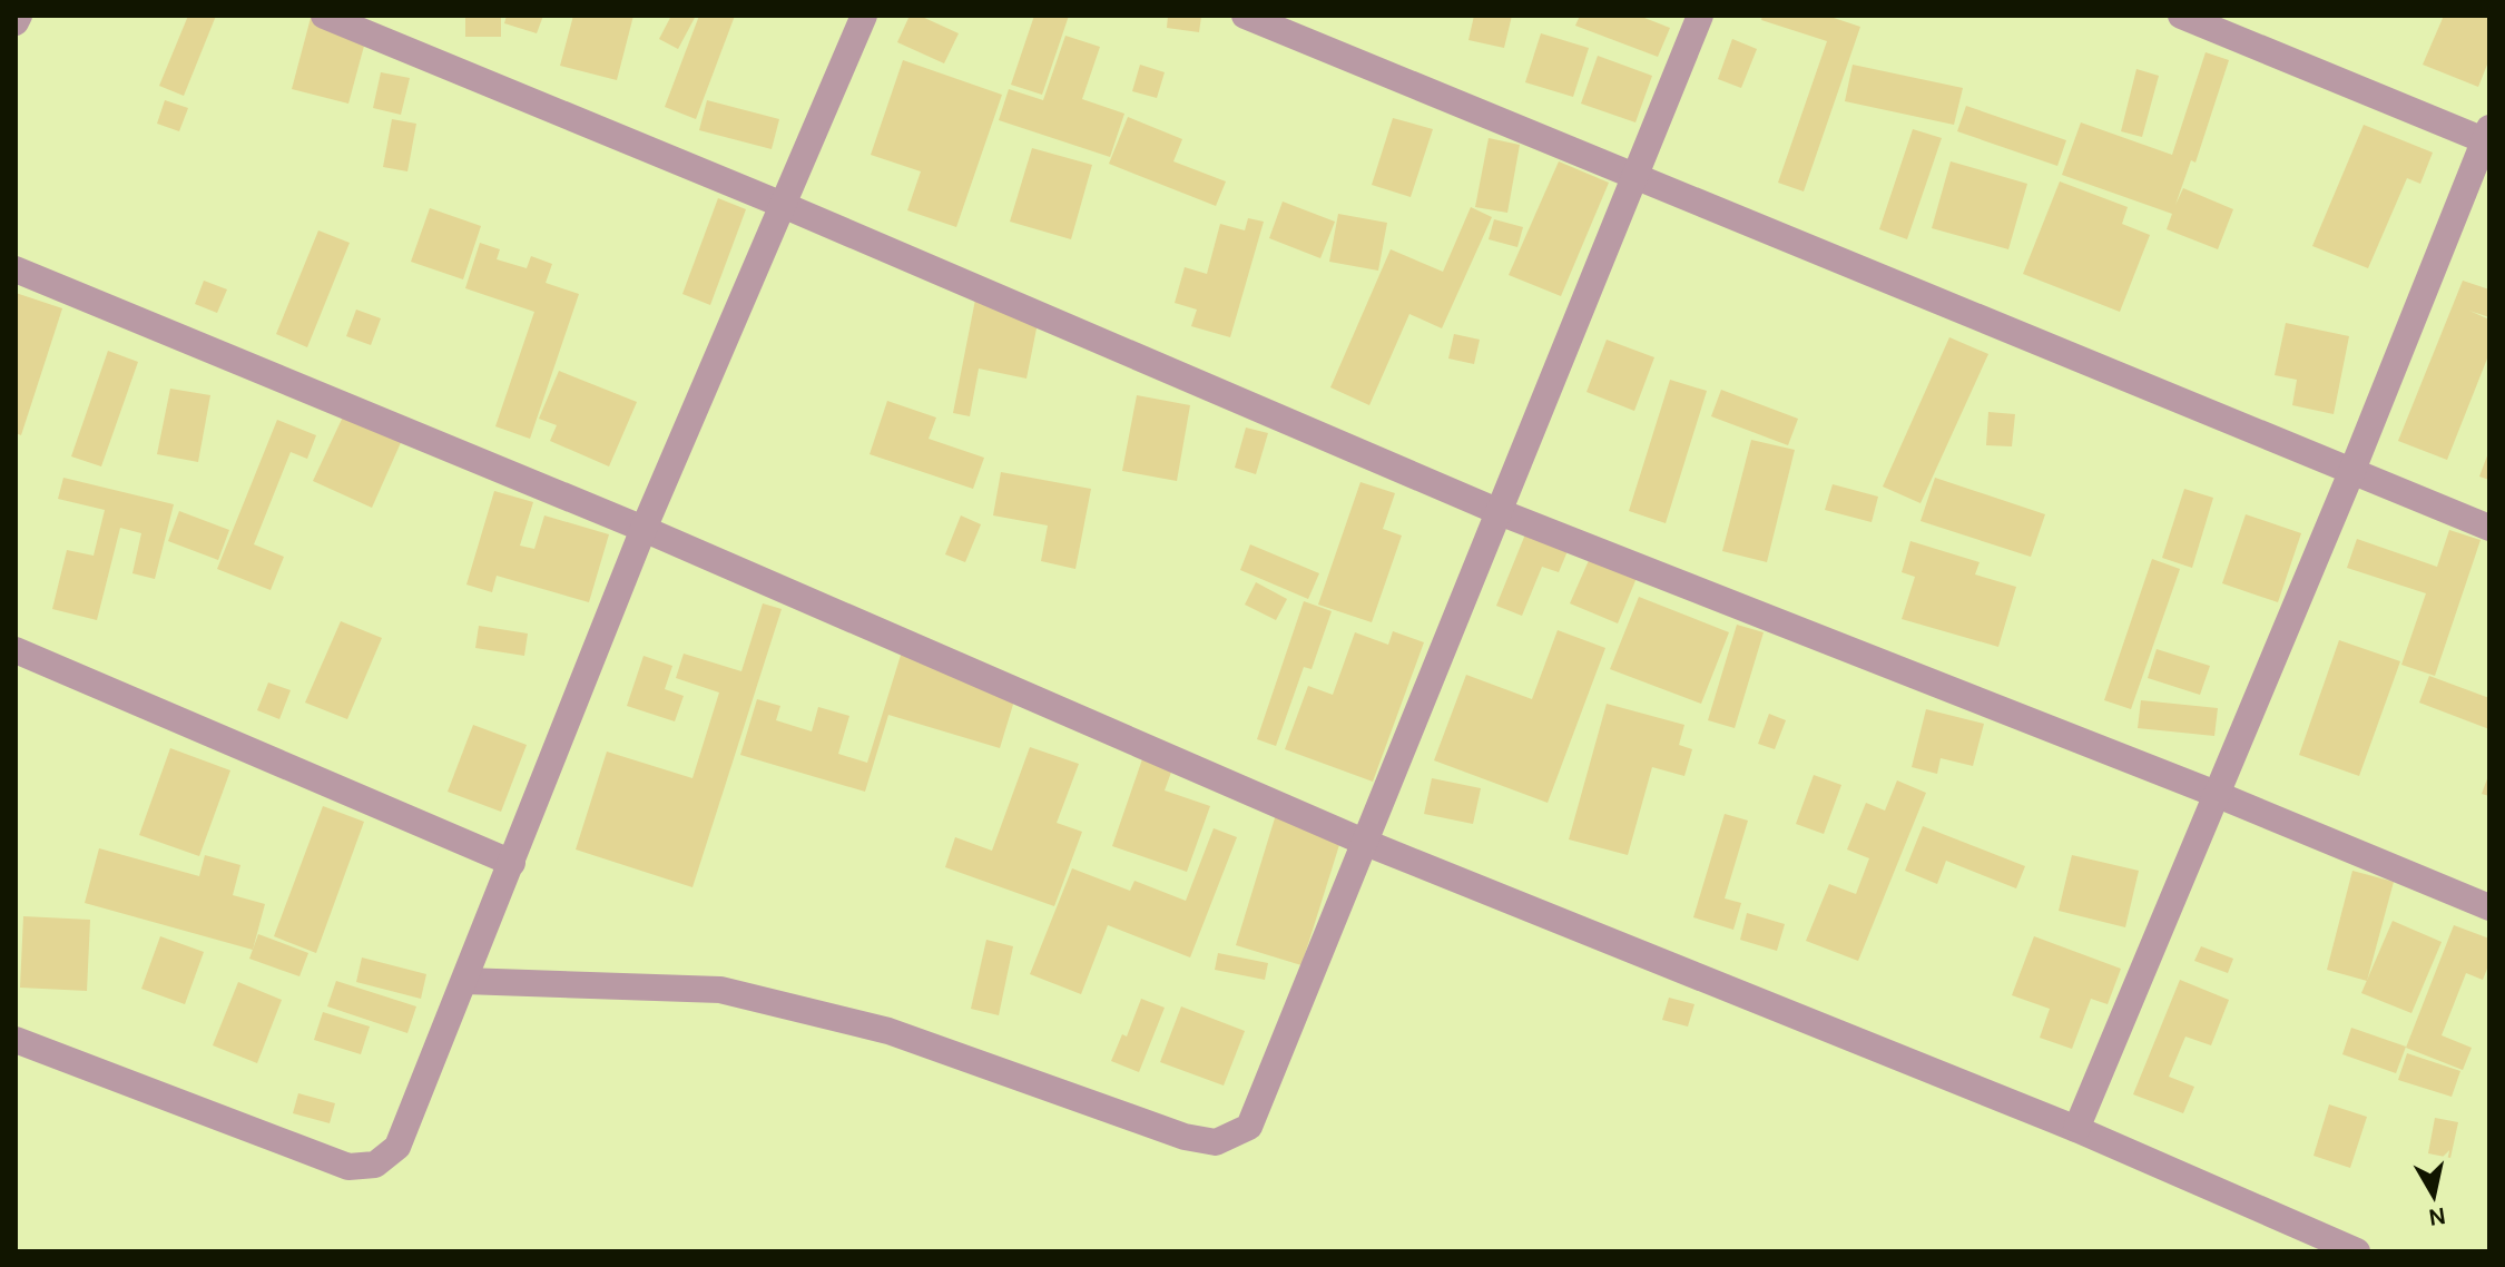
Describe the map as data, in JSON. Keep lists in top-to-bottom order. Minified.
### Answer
{"north":"bottom"}
